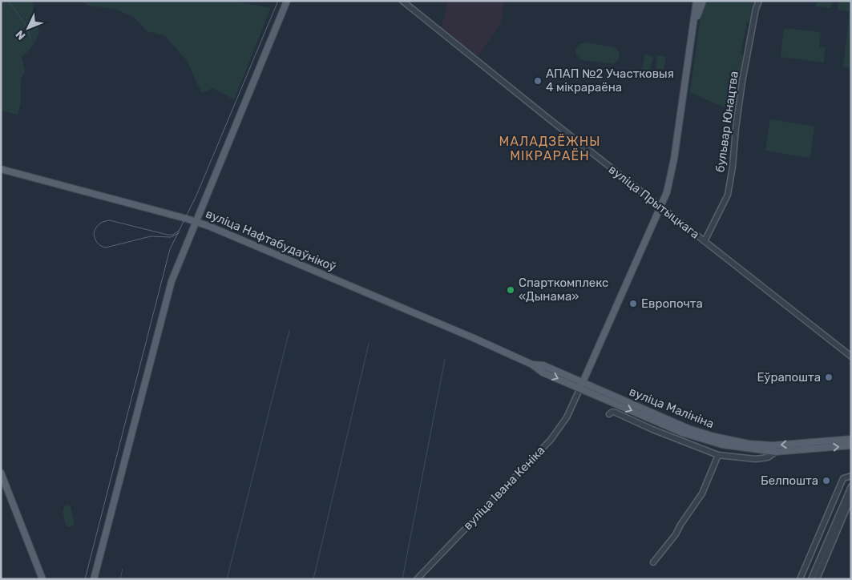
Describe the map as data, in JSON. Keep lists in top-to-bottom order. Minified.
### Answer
{"streets":{"main road":["вуліца Нафтабудаўнікоў","вуліца Малініна"],"street":["бульвар Юнацтва","вуліца Прытыцкага","вуліца Івана Кеніка"]},"crossings":[["бульвар Юнацтва","вуліца Прытыцкага"],["вуліца Нафтабудаўнікоў","вуліца Малініна"],["вуліца Нафтабудаўнікоў","вуліца Івана Кеніка"],["вуліца Малініна","вуліца Івана Кеніка"]],"districts":["МАЛАДЗЁЖНЫ МІКРАРАЁН"],"places":["АПАП №2 Участковыя 4 мікрараёна","Спарткомплекс «Дынама»","Европочта","Еўрапошта","Белпошта"],"north":"bottom left"}
